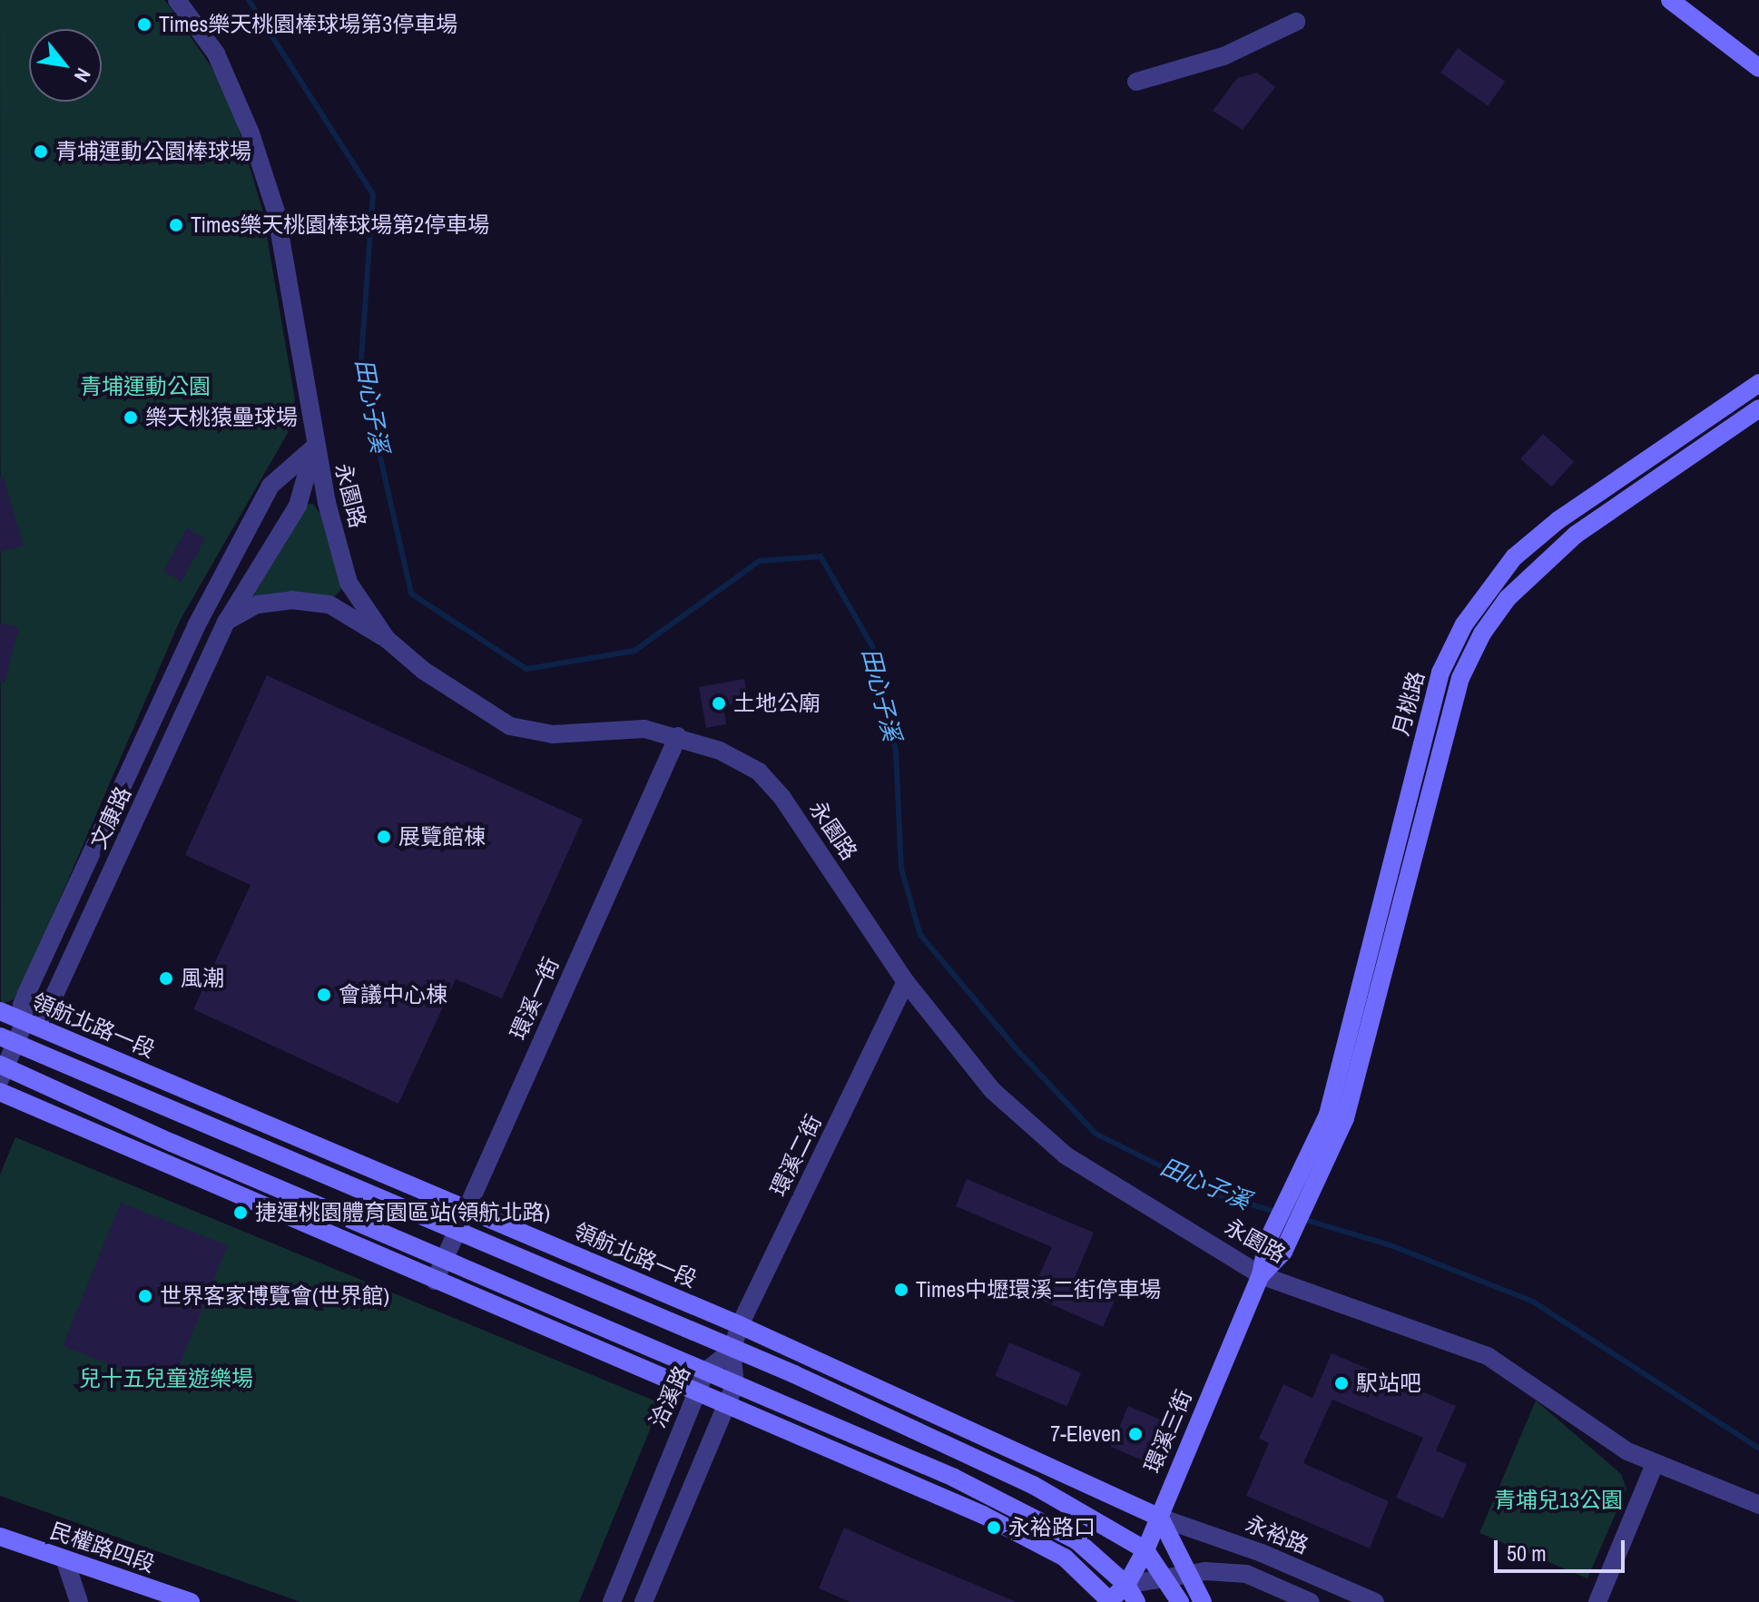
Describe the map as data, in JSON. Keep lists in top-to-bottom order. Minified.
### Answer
{"streets":{"street":["永園路","月桃路","文康路","環溪一街","領航北路一段","環溪二街","洽溪路","環溪三街","永裕路","民權路四段"]},"crossings":[["永園路","文康路"],["永園路","環溪一街"],["永園路","環溪二街"],["永園路","環溪三街"],["文康路","領航北路一段"],["環溪一街","領航北路一段"],["領航北路一段","環溪二街"],["領航北路一段","環溪三街"],["領航北路一段","永裕路"],["環溪二街","洽溪路"],["環溪三街","永裕路"]],"water":["田心子溪"],"parks":["青埔運動公園","兒十五兒童遊樂場","青埔兒13公園"],"places":["Times樂天桃園棒球場第3停車場","青埔運動公園棒球場","Times樂天桃園棒球場第2停車場","樂天桃猿壘球場","土地公廟","展覽館棟","風潮","會議中心棟","捷運桃園體育園區站(領航北路)","Times中壢環溪二街停車場","世界客家博覽會(世界館)","駅站吧","7-Eleven","永裕路口"],"scale_bar":"50 m","north":"bottom right"}
